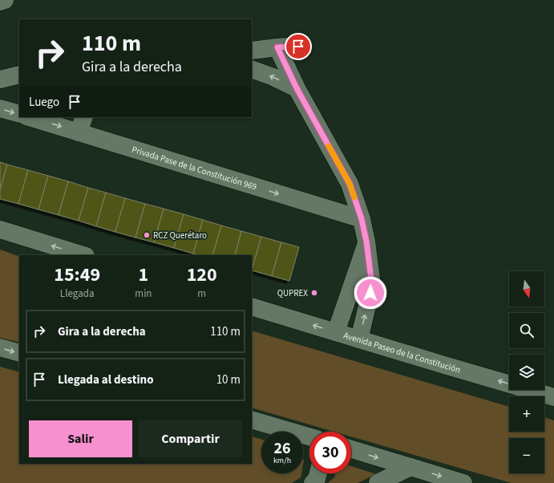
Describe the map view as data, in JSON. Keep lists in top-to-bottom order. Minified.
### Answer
{"streets":{"street":["Privada Pase de la Constitución 969","Avenida Paseo de la Constitución"]},"places":["RCZ Querétaro","QUPREX"],"north":"bottom","page":{"turn":["110 m","Gira a la derecha"],"then":"Luego","eta":["15:49","Llegada","1","min","120","m"],"map_buttons":["+","−"],"list":[{"name":"Gira a la derecha","value":"110 m"},{"name":"Llegada al destino","value":"10 m"}],"buttons":["Salir","Compartir"],"speed":"26 km/h","limit":"30"}}
